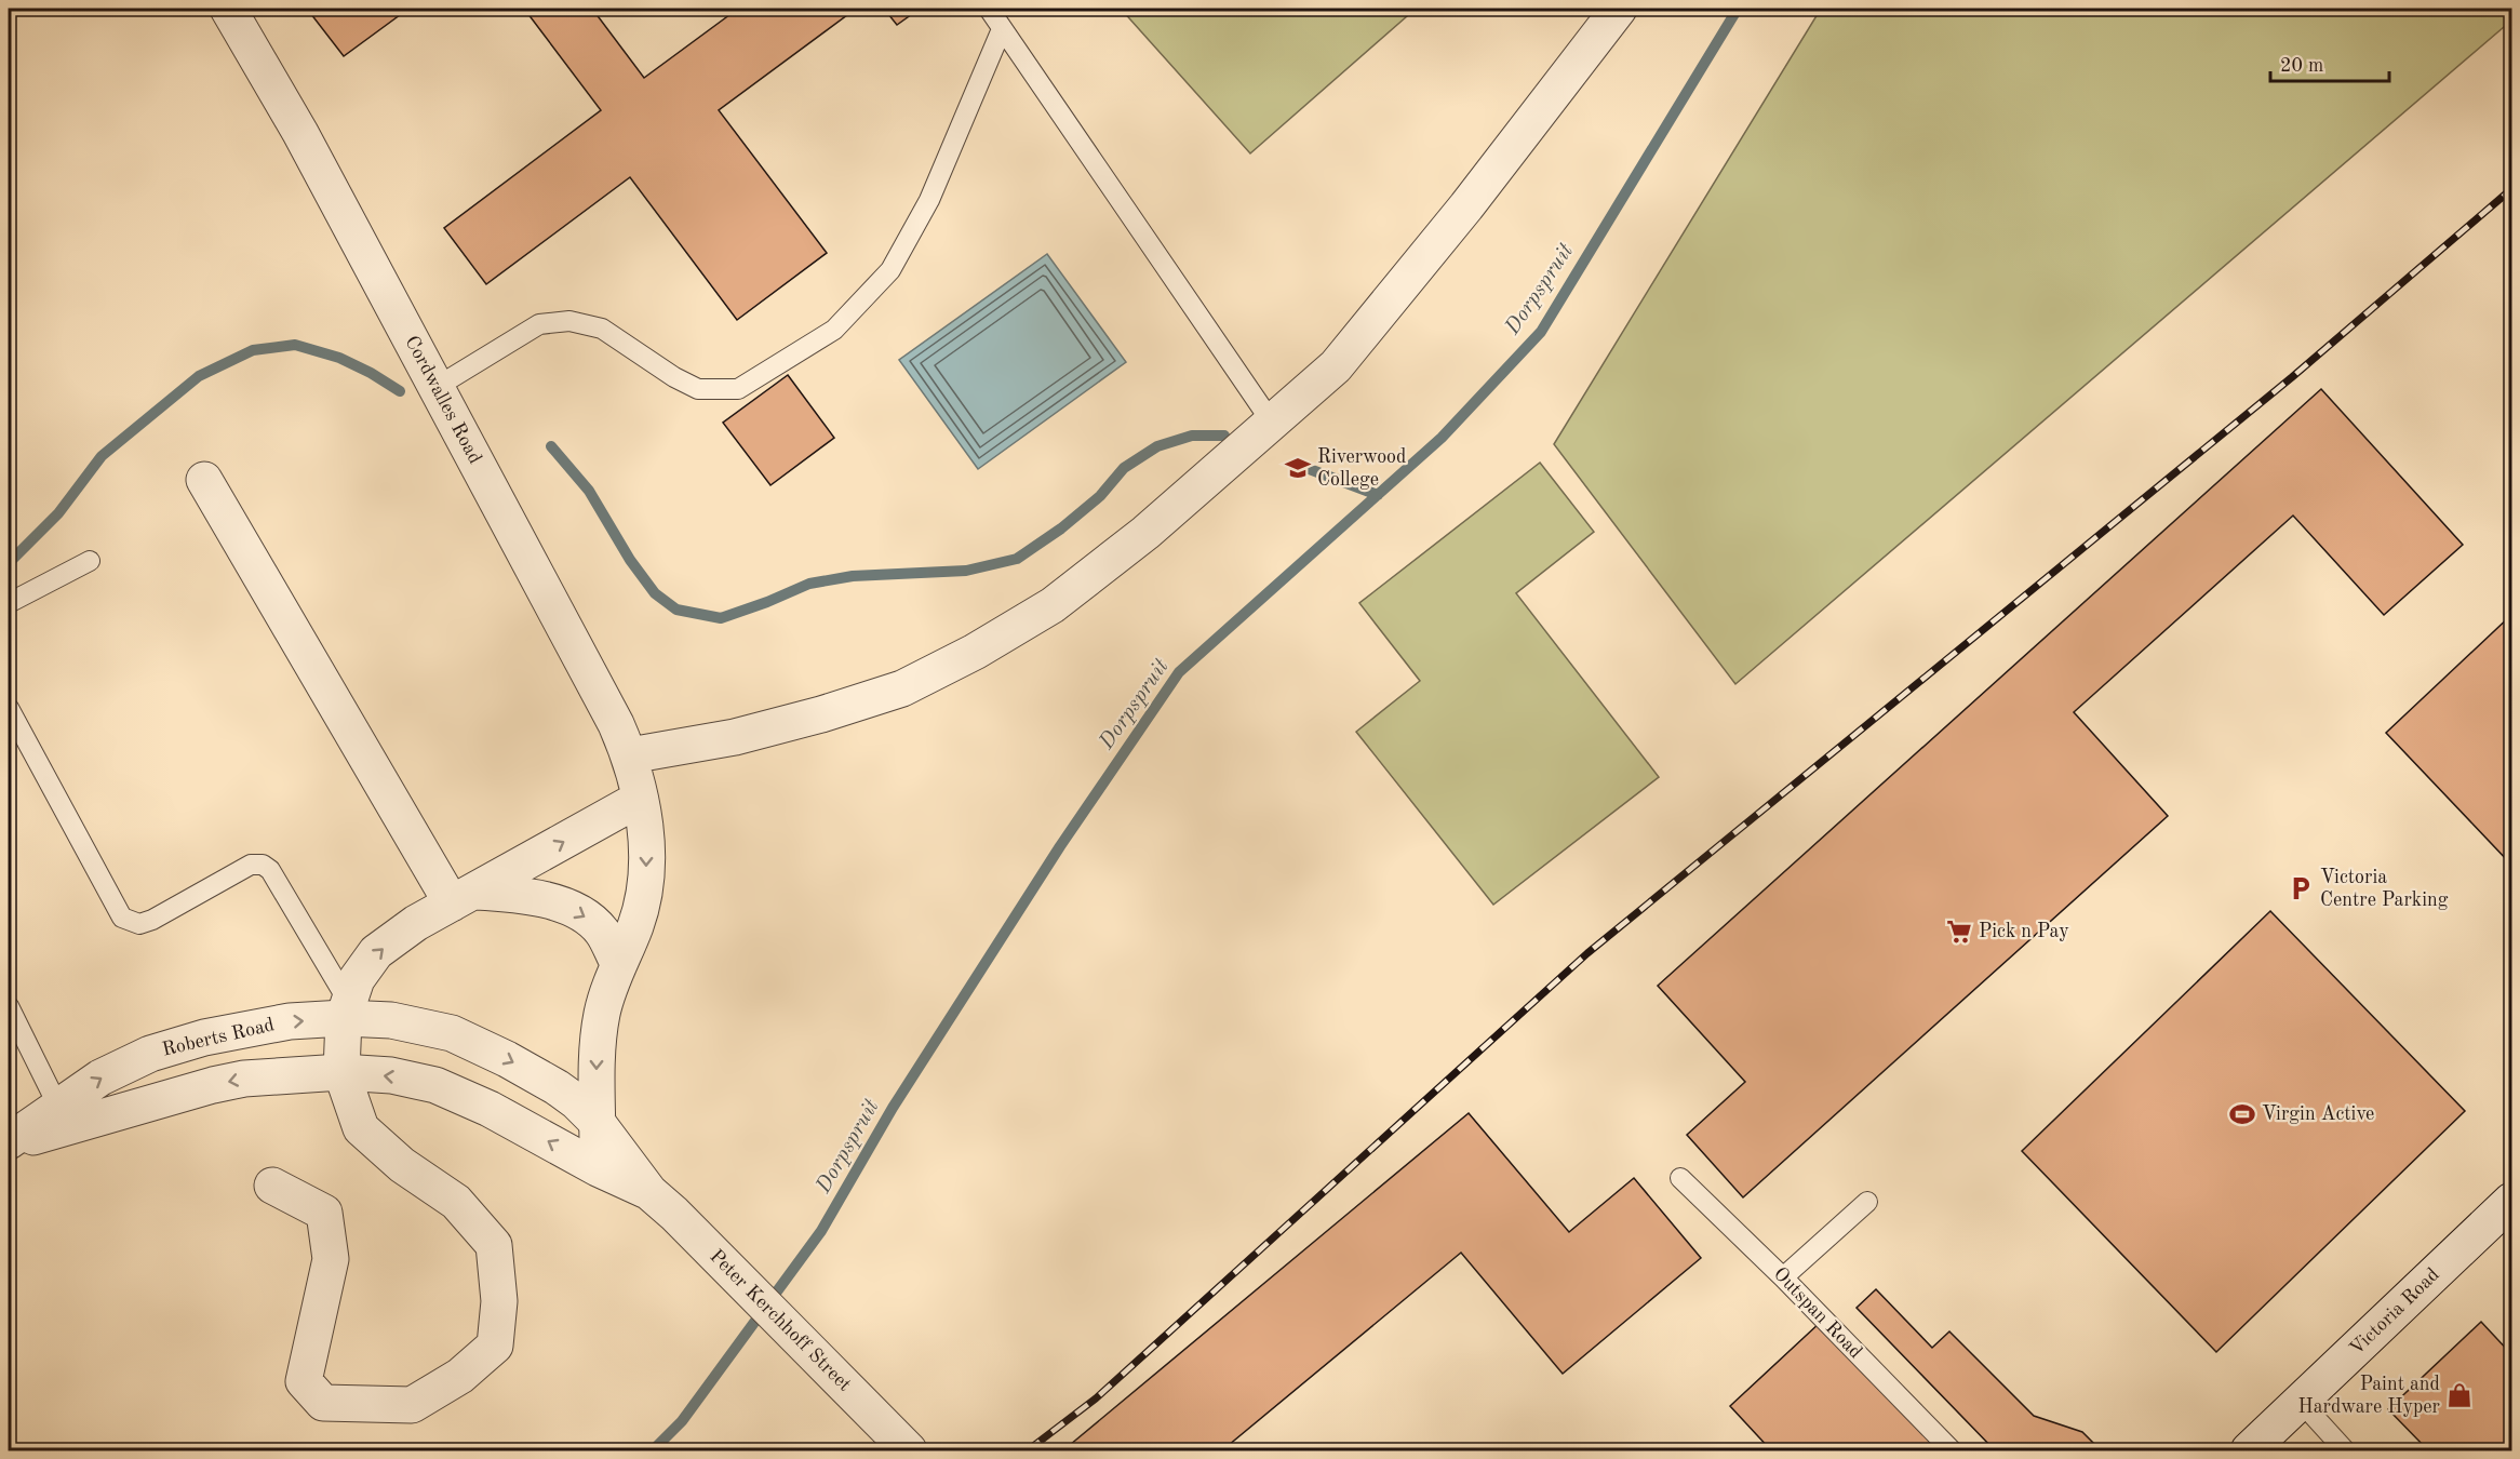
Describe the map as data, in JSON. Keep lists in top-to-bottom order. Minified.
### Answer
{"streets":{"street":["Cordwalles Road","Roberts Road","Victoria Road","Peter Kerchhoff Street"],"lane":["Outspan Road"]},"crossings":[["Cordwalles Road","Peter Kerchhoff Street"],["Roberts Road","Peter Kerchhoff Street"]],"water":["Dorpspruit"],"places":{"school or university":["Riverwood College"],"parking":["Victoria Centre Parking"],"supermarket":["Pick n Pay"],"sports":["Virgin Active"],"shop":["Paint and Hardware Hyper"]},"scale_bar":"20 m"}
